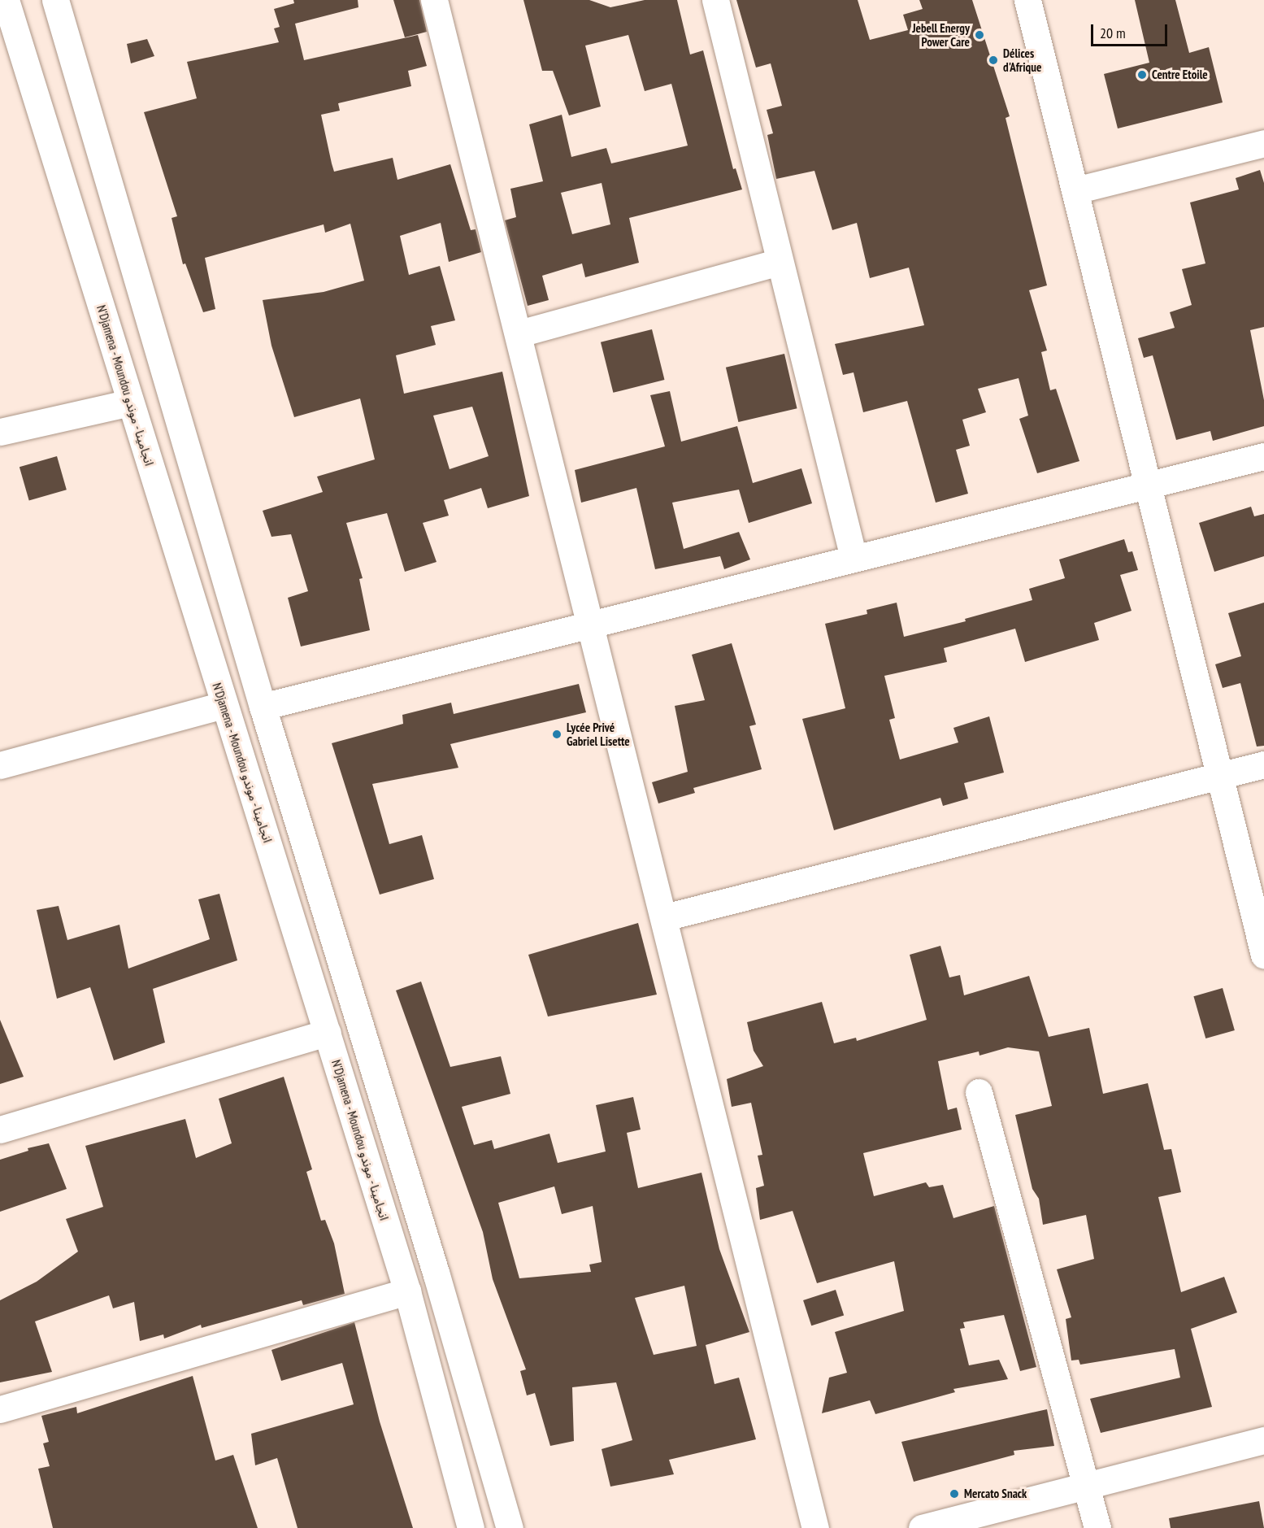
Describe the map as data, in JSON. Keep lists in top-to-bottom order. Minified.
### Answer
{"streets":{"street":["N'Djamena - Moundou انجامينا - موندو"]},"places":["Jebell Energy Power Care","Délices d'Afrique","Centre Etoile","Lycée Privé Gabriel Lisette","Mercato Snack"],"scale_bar":"20 m"}
